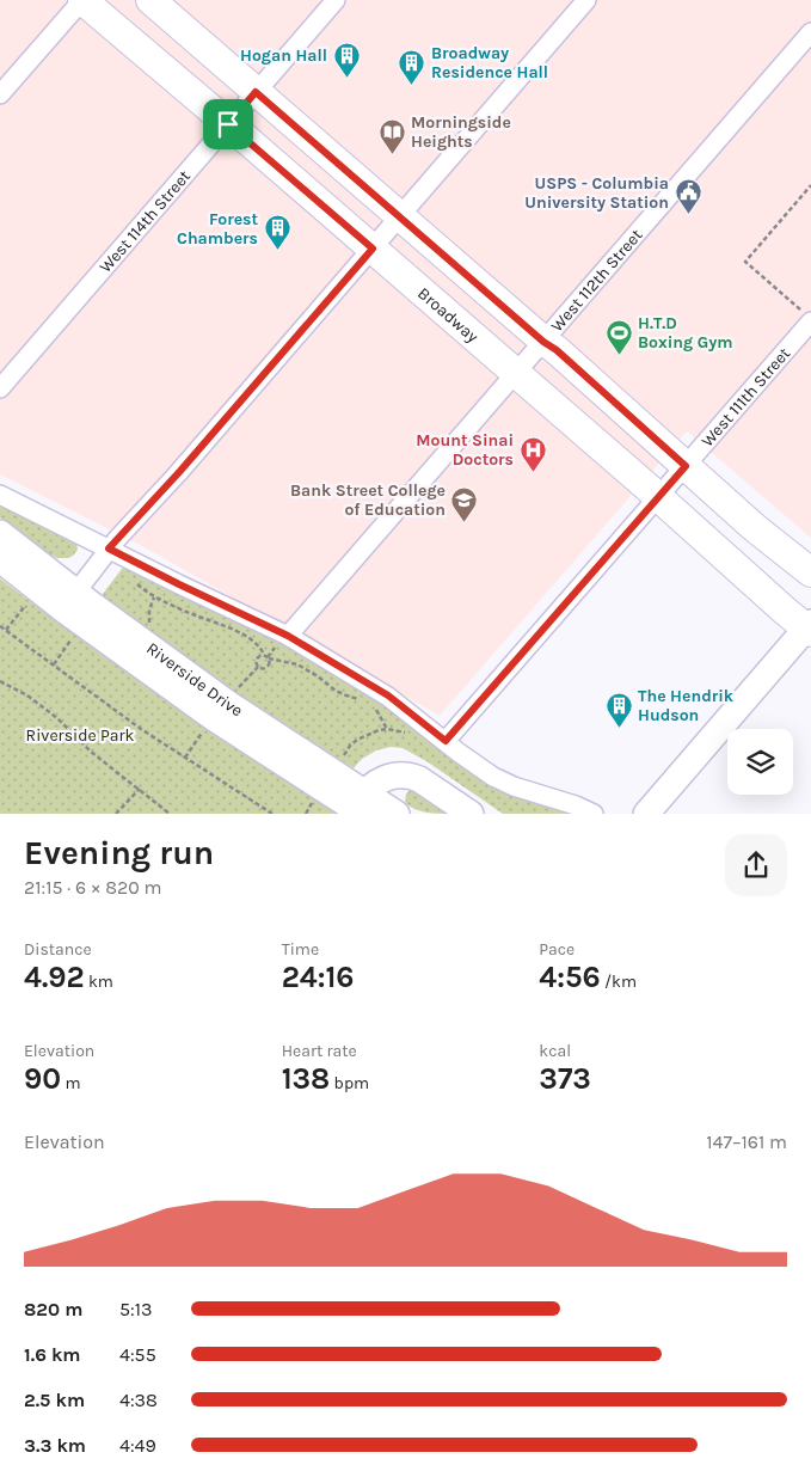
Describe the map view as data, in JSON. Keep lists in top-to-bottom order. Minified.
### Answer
{"streets":{"main road":["Broadway","Riverside Drive"],"street":["West 114th Street","West 112th Street","West 111th Street"]},"crossings":[["West 114th Street","Broadway"],["West 112th Street","Broadway"],["Broadway","West 111th Street"]],"parks":["Riverside Park"],"places":{"building":["Hogan Hall","Broadway Residence Hall","Forest Chambers","The Hendrik Hudson"],"library":["Morningside Heights"],"public building":["USPS - Columbia University Station"],"sports":["H.T.D Boxing Gym"],"hospital":["Mount Sinai Doctors"],"school or university":["Bank Street College of Education"]},"page":{"heading":["Evening run","21:15 · 6 × 820 m"],"stats":[["Distance","4.92 km"],["Time","24:16"],["Pace","4:56 /km"],["Elevation","90 m"],["Heart rate","138 bpm"],["kcal","373"]],"chart":["Elevation","147–161 m"],"list":[{"name":"820 m","note":"5:13"},{"name":"1.6 km","note":"4:55"},{"name":"2.5 km","note":"4:38"},{"name":"3.3 km","note":"4:49"}]}}
